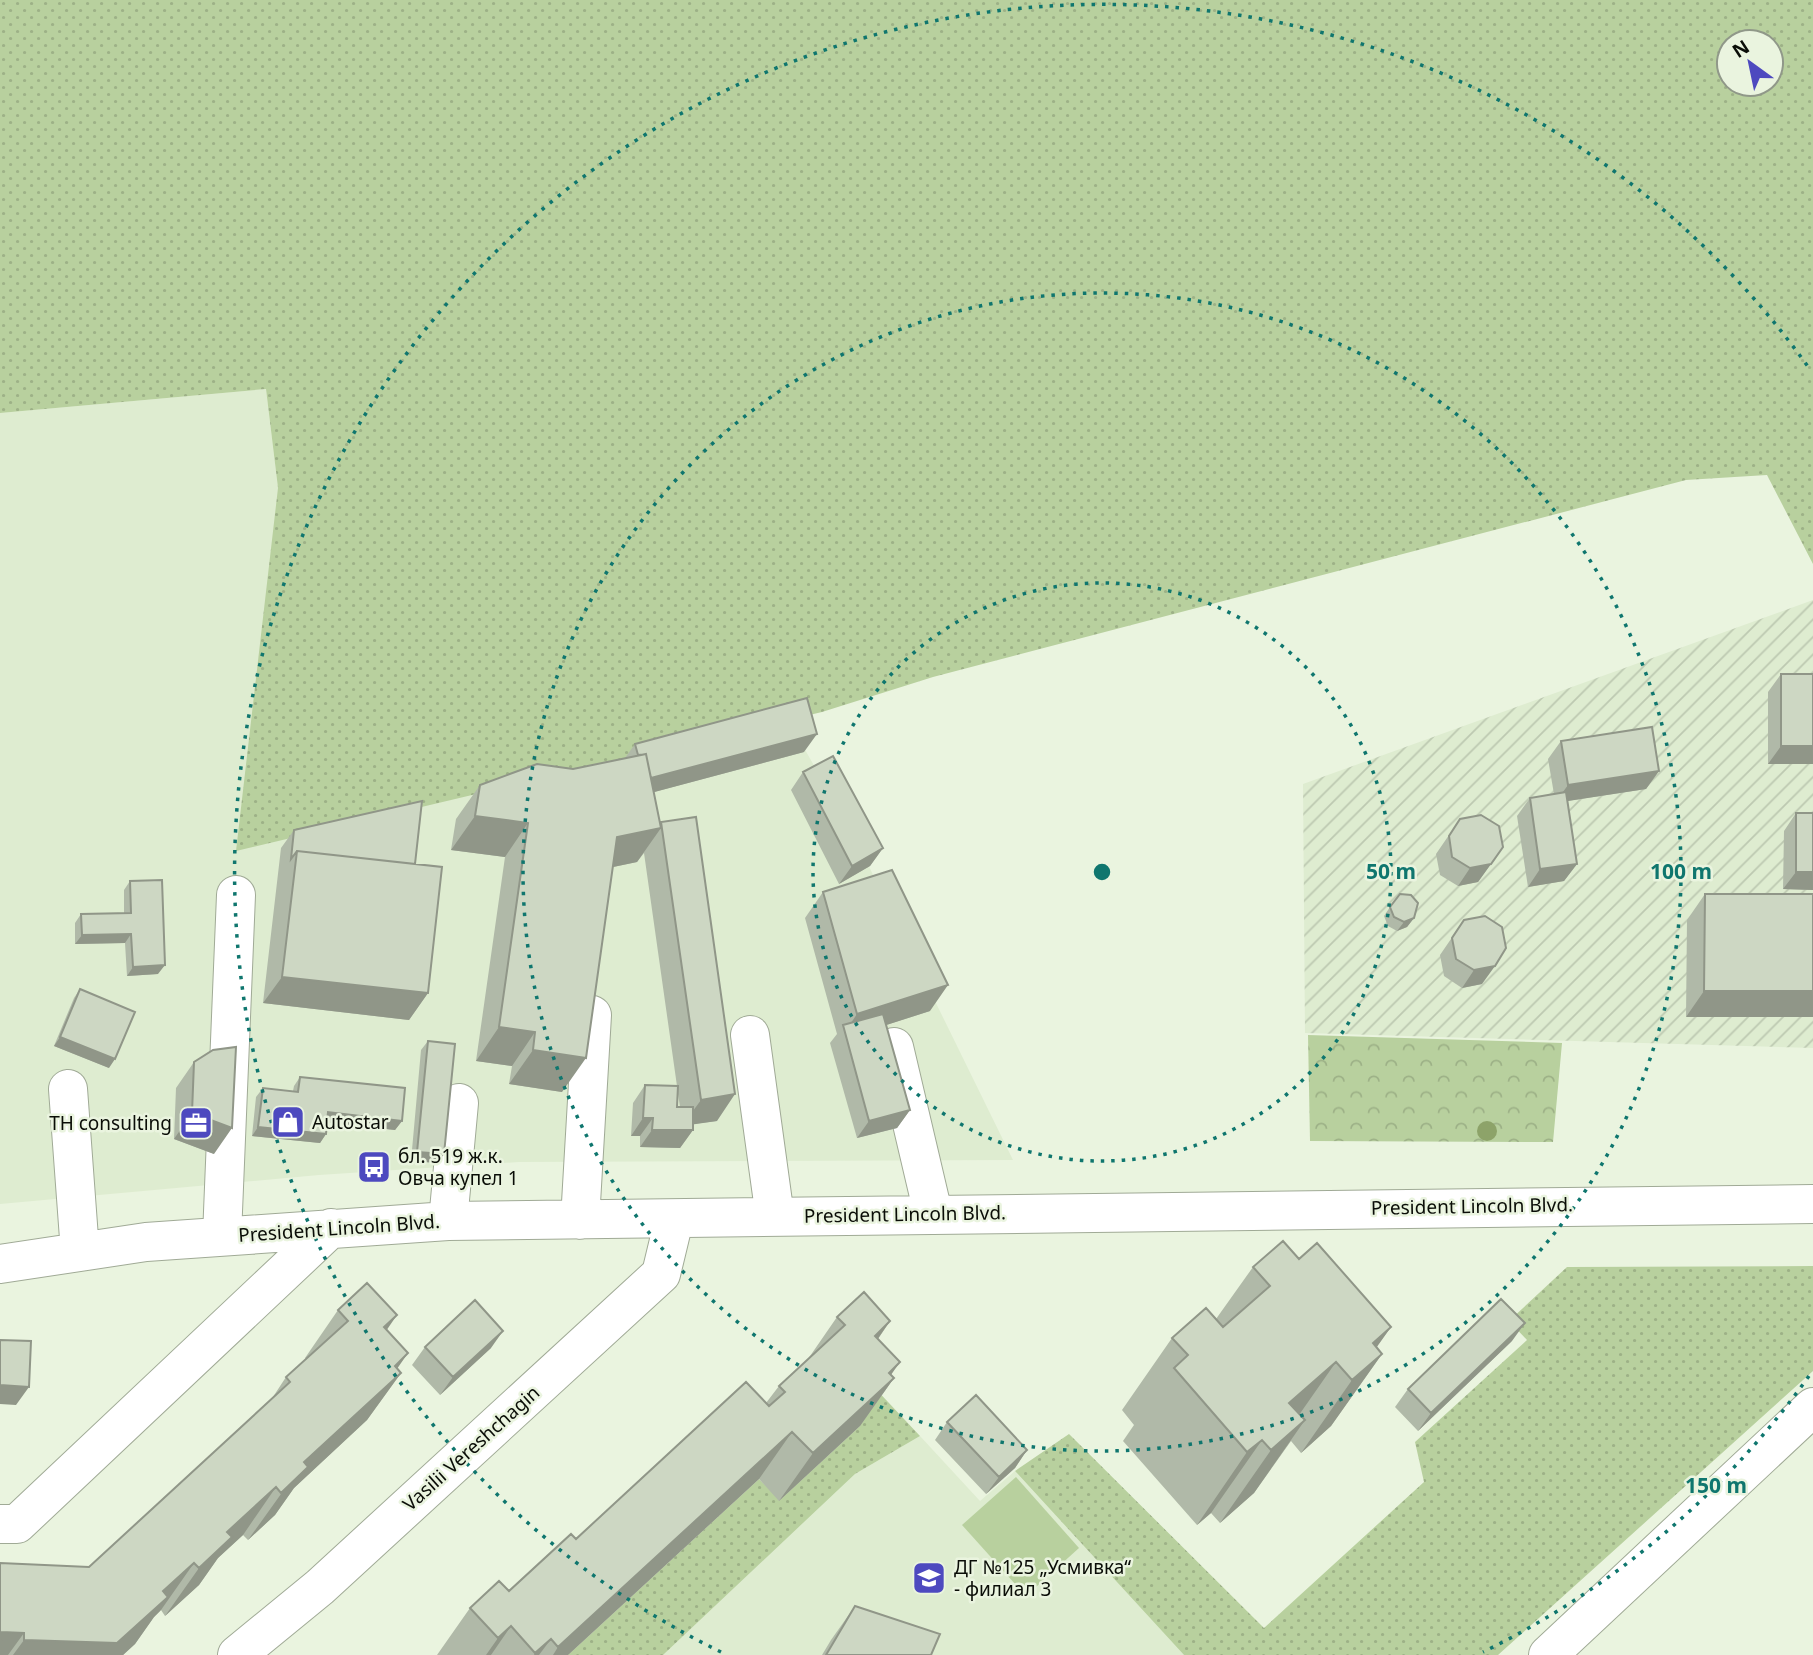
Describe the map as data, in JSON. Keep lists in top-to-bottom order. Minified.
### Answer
{"streets":{"street":["President Lincoln Blvd.","Vasilii Vereshchagin"]},"crossings":[["President Lincoln Blvd.","Vasilii Vereshchagin"]],"places":{"shop":["Autostar"],"office":["TH consulting"],"bus stop":["бл. 519 ж.к. Овча купел 1"],"school or university":["ДГ №125 „Усмивка“ - филиал 3"]},"north":"top left","rings":["50 m","100 m","150 m"]}
